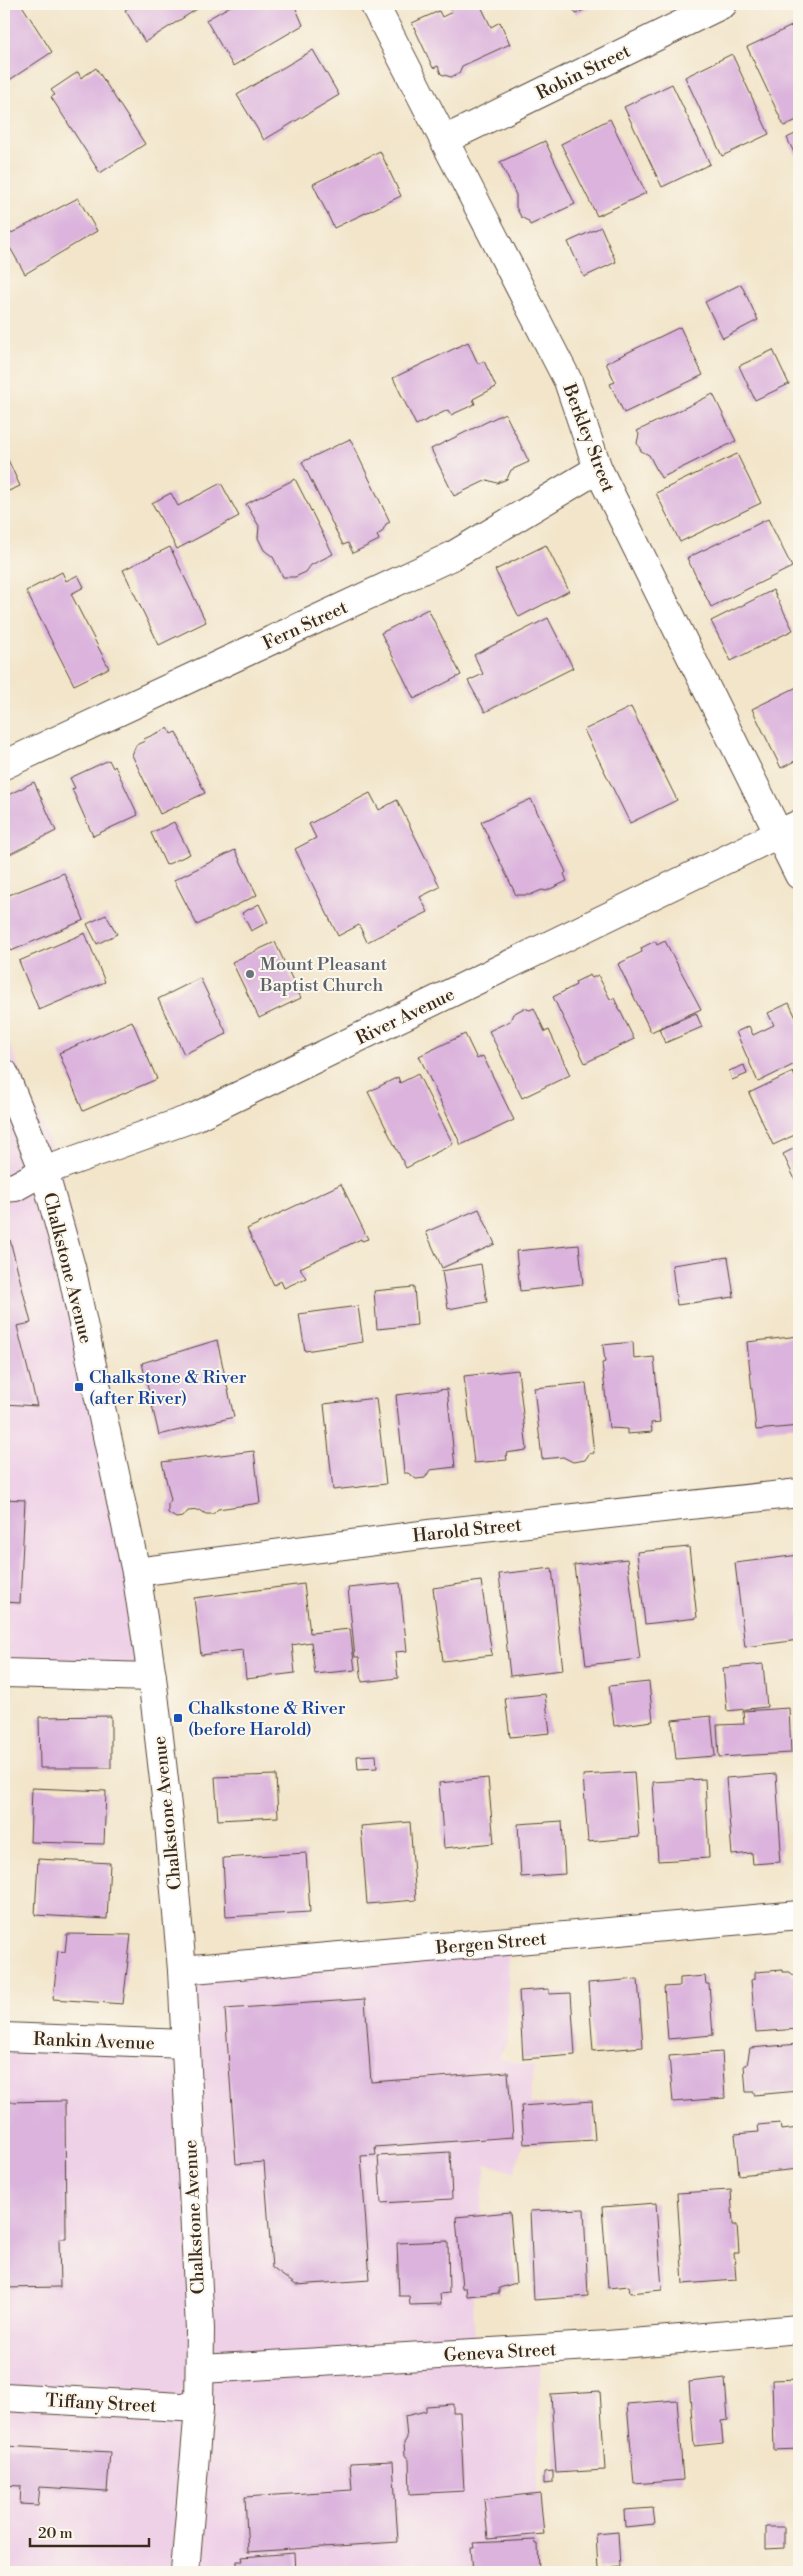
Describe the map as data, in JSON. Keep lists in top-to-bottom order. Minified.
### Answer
{"streets":{"street":["Robin Street","Berkley Street","Fern Street","River Avenue","Chalkstone Avenue","Harold Street","Bergen Street","Rankin Avenue","Geneva Street","Tiffany Street"]},"crossings":[["Robin Street","Berkley Street"],["Berkley Street","Fern Street"],["Berkley Street","River Avenue"],["River Avenue","Chalkstone Avenue"],["Chalkstone Avenue","Harold Street"],["Chalkstone Avenue","Bergen Street"],["Chalkstone Avenue","Rankin Avenue"],["Chalkstone Avenue","Geneva Street"],["Chalkstone Avenue","Tiffany Street"]],"places":{"other":["Mount Pleasant Baptist Church"],"transit":["Chalkstone & River (after River)","Chalkstone & River (before Harold)"]},"scale_bar":"20 m"}
